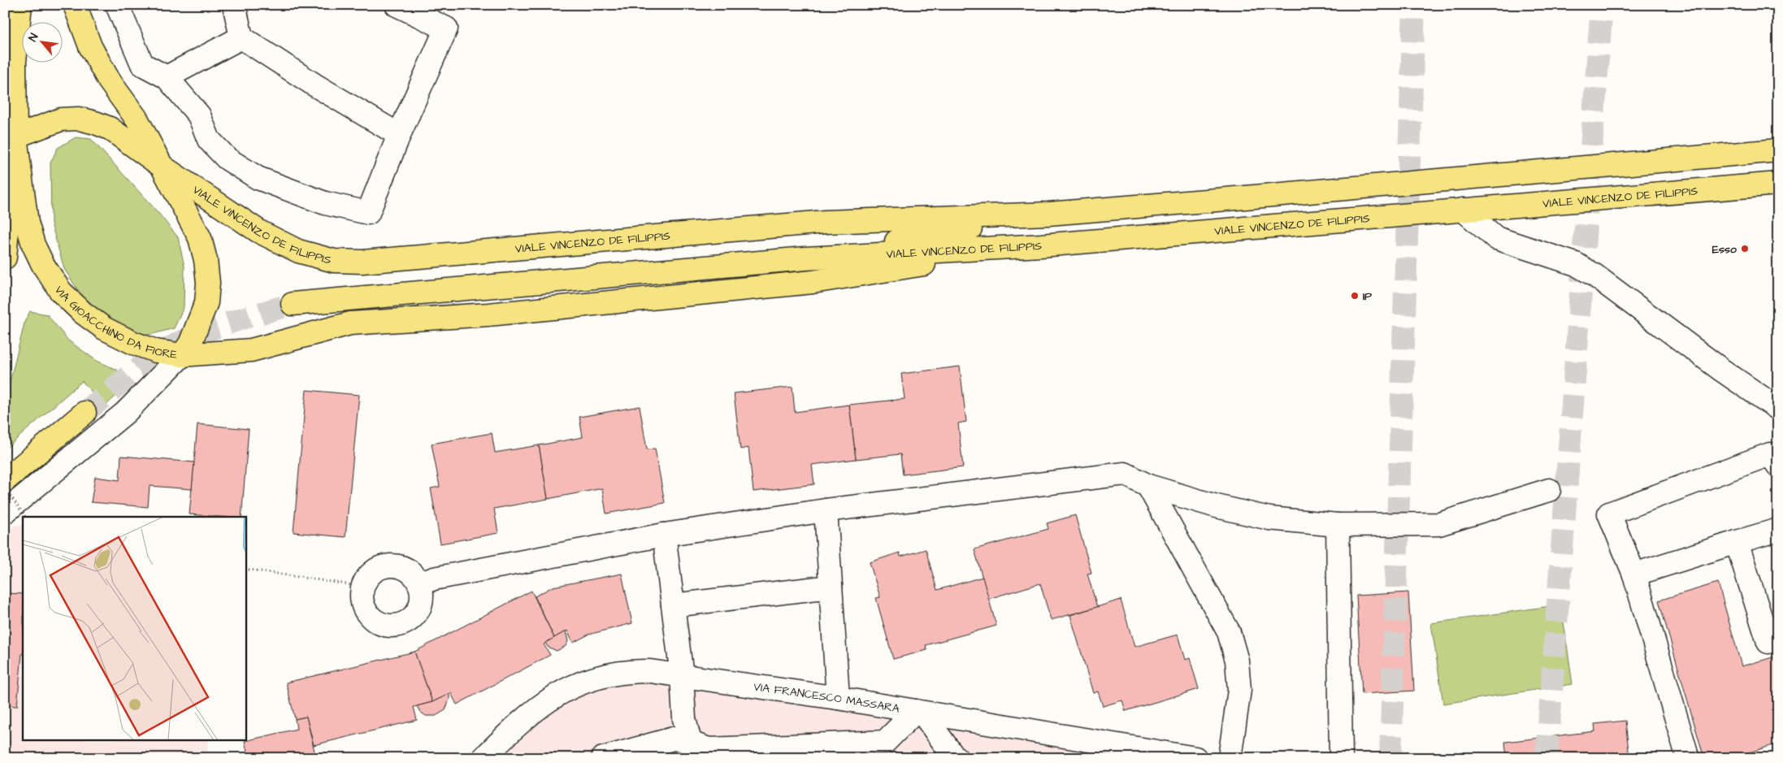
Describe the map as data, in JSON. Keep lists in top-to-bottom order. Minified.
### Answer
{"streets":{"main road":["VIALE VINCENZO DE FILIPPIS","VIA GIOACCHINO DA FIORE"],"street":["VIA FRANCESCO MASSARA"]},"crossings":[["VIALE VINCENZO DE FILIPPIS","VIA GIOACCHINO DA FIORE"]],"places":["Esso","IP"],"north":"top left"}
